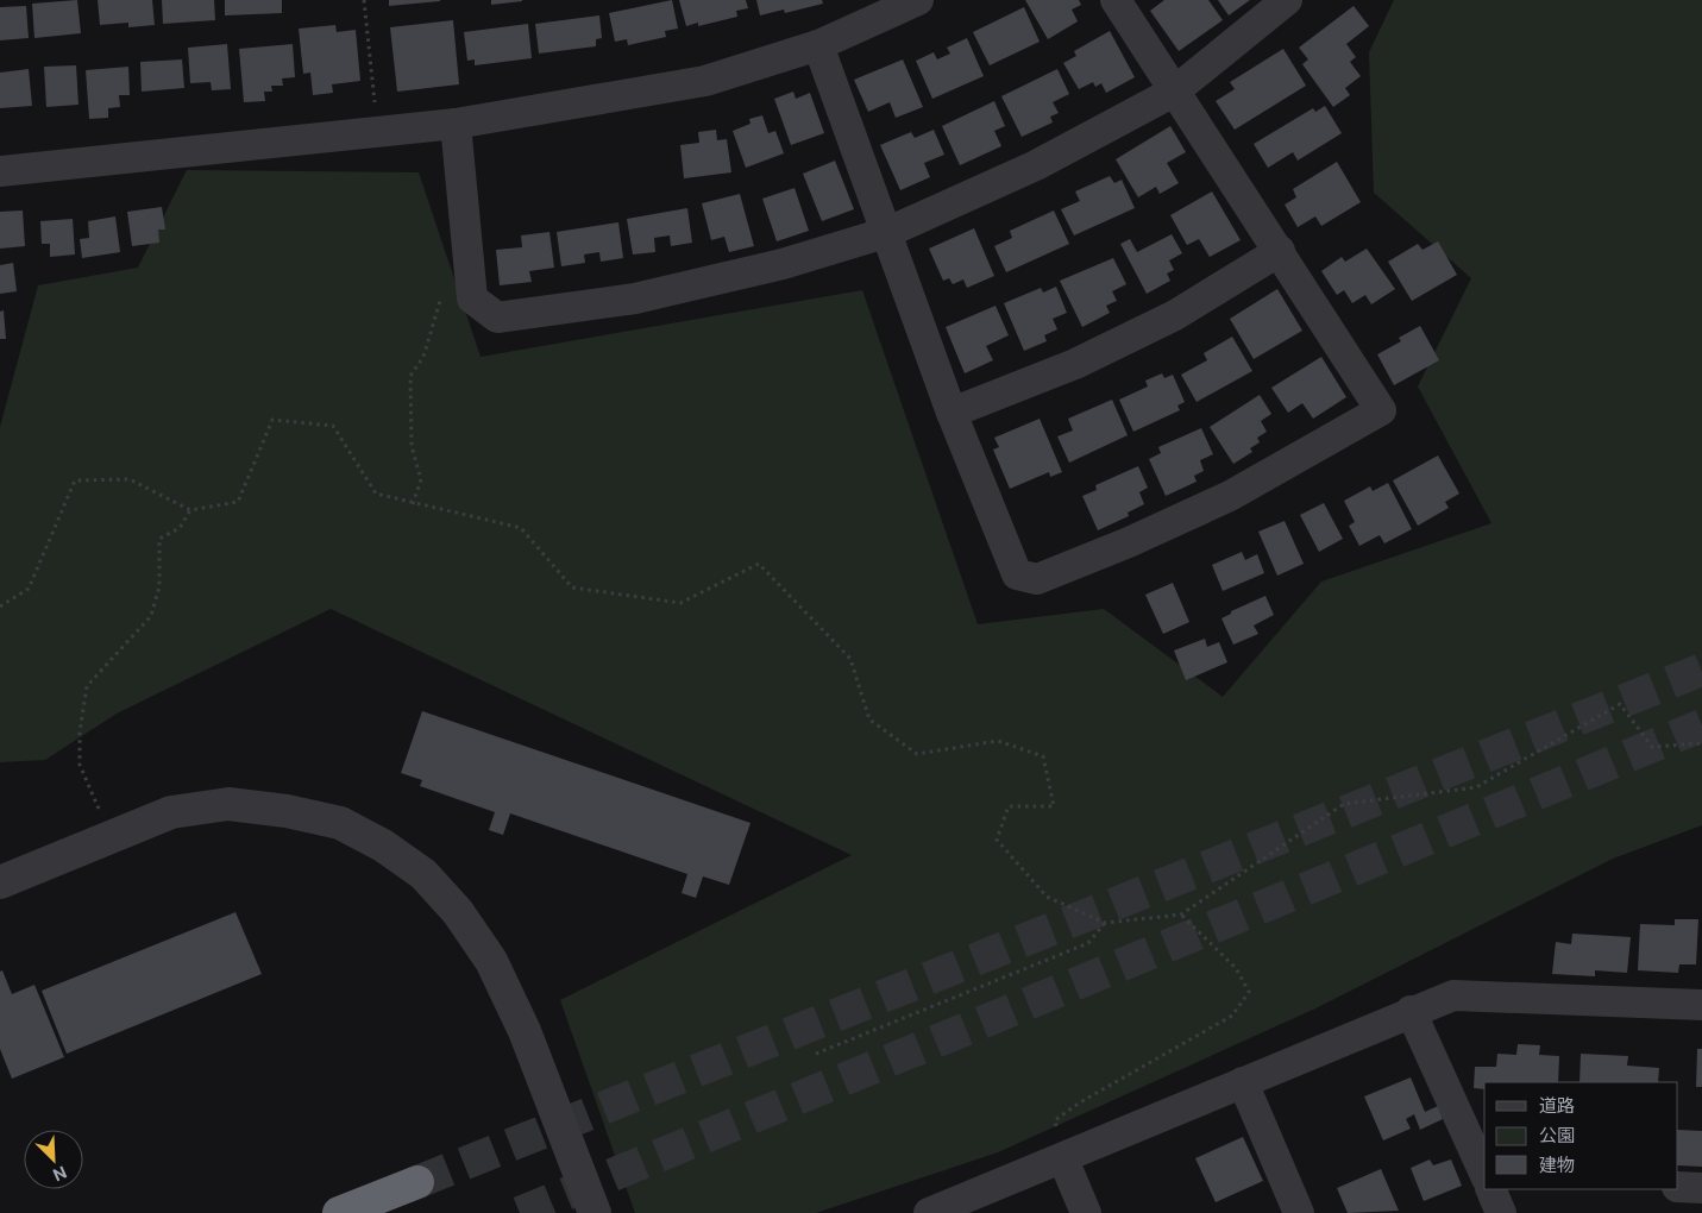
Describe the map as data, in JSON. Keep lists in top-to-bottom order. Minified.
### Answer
{"legend":["道路","公園","建物"],"north":"bottom right"}
